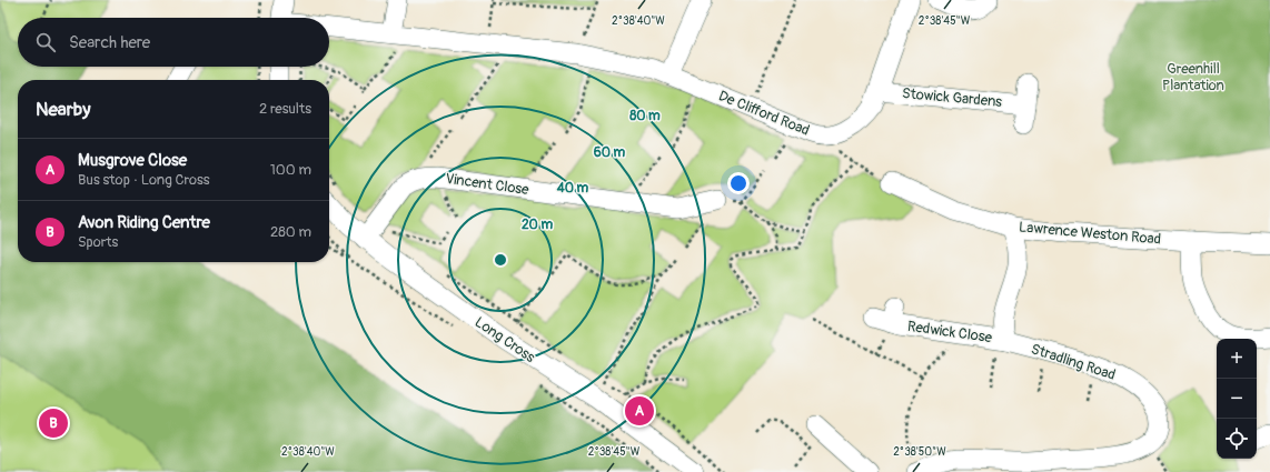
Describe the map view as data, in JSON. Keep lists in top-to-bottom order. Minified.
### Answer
{"streets":{"street":["Stowick Gardens","De Clifford Road","Vincent Close","Lawrence Weston Road","Redwick Close","Long Cross","Stradling Road"]},"crossings":[["Redwick Close","Stradling Road"]],"parks":["Greenhill Plantation"],"page":{"search":"Search here","heading":["Nearby","2 results"],"list":[{"mark":"A","name":"Musgrove Close","note":"Bus stop · Long Cross","value":"100 m"},{"mark":"B","name":"Avon Riding Centre","note":"Sports","value":"280 m"}],"map_buttons":["+","−"],"pins":["A","B"]},"coordinates":["2°38'40\"W","2°38'45\"W","2°38'50\"W"],"rings":["80 m","60 m","40 m","20 m"]}
